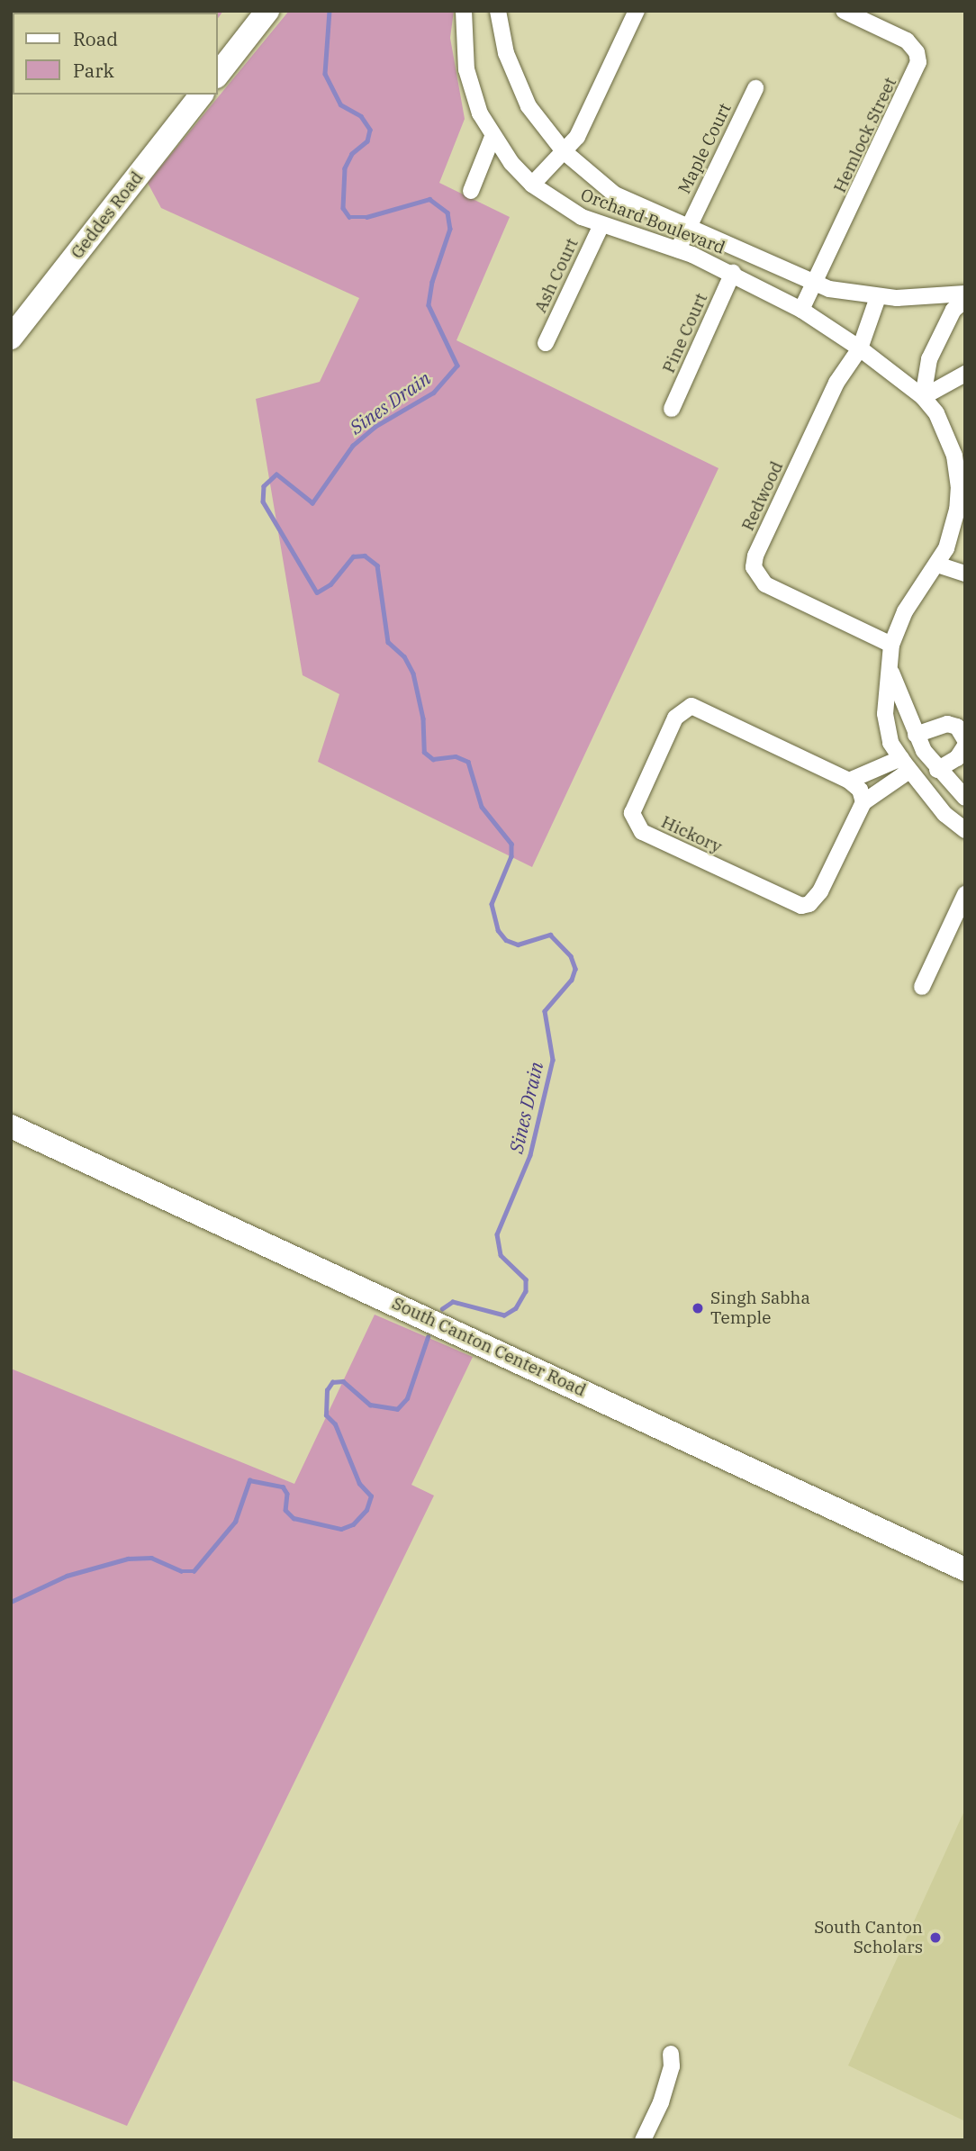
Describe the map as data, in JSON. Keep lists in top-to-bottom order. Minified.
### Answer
{"streets":{"main road":["Geddes Road","South Canton Center Road"],"street":["Hemlock Street","Maple Court","Orchard Boulevard","Ash Court","Pine Court","Redwood","Hickory"]},"crossings":[["Hemlock Street","Orchard Boulevard"],["Maple Court","Orchard Boulevard"],["Orchard Boulevard","Ash Court"],["Orchard Boulevard","Pine Court"],["Orchard Boulevard","Redwood"]],"water":["Sines Drain"],"places":["Singh Sabha Temple","South Canton Scholars"],"legend":["Road","Park"]}
